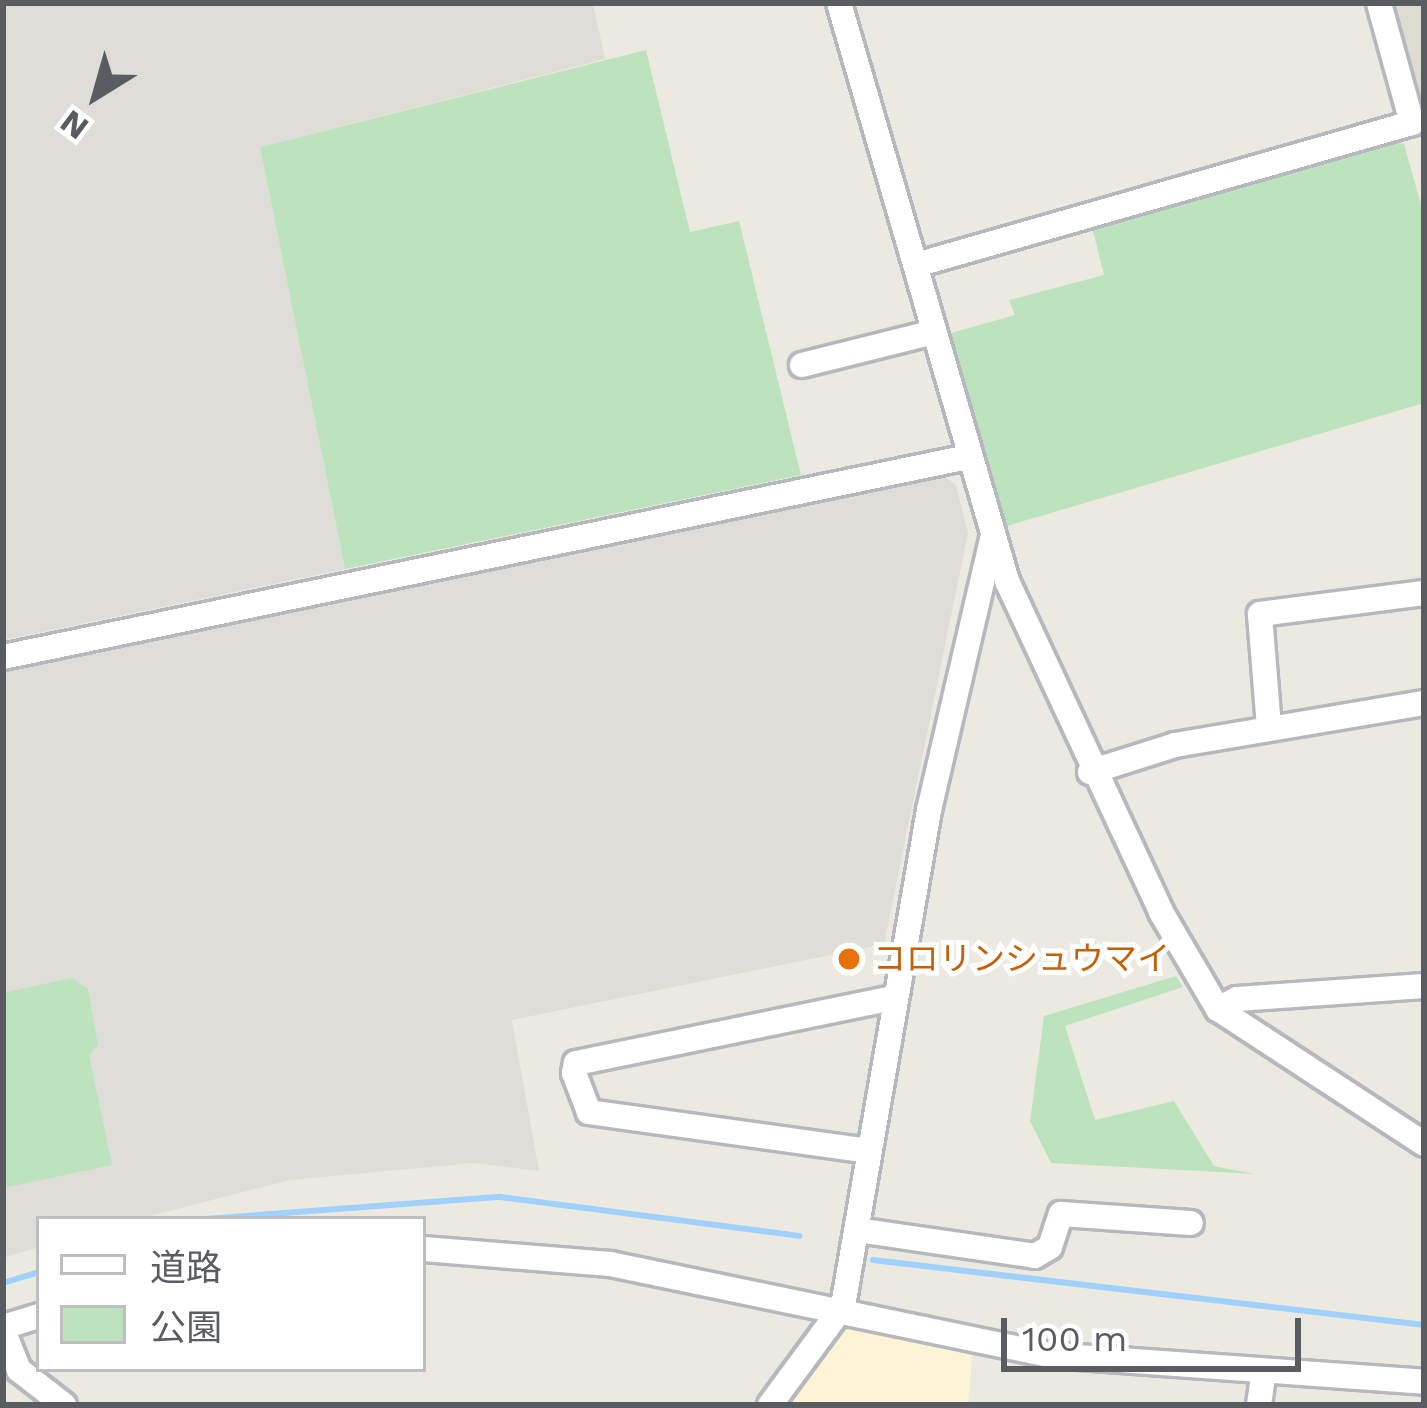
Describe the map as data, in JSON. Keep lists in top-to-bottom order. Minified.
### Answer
{"places":["コロリンシュウマイ"],"legend":["道路","公園"],"scale_bar":"100 m","north":"bottom left"}
